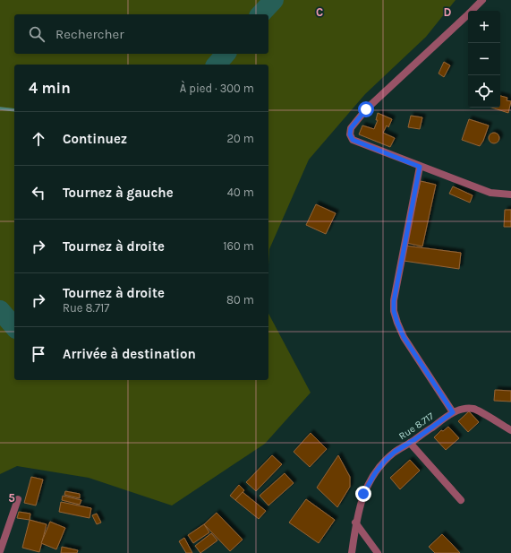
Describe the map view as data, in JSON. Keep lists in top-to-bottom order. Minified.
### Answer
{"streets":{"street":["Rue 8.717"]},"page":{"map_buttons":["+","−"],"search":"Rechercher","heading":["4 min","À pied · 300 m"],"list":[["Continuez","20 m"],["Tournez à gauche","40 m"],["Tournez à droite","160 m"],["Tournez à droite","Rue 8.717","80 m"],"Arrivée à destination"]},"grid":{"columns":["C","D"],"rows":["5"]}}
